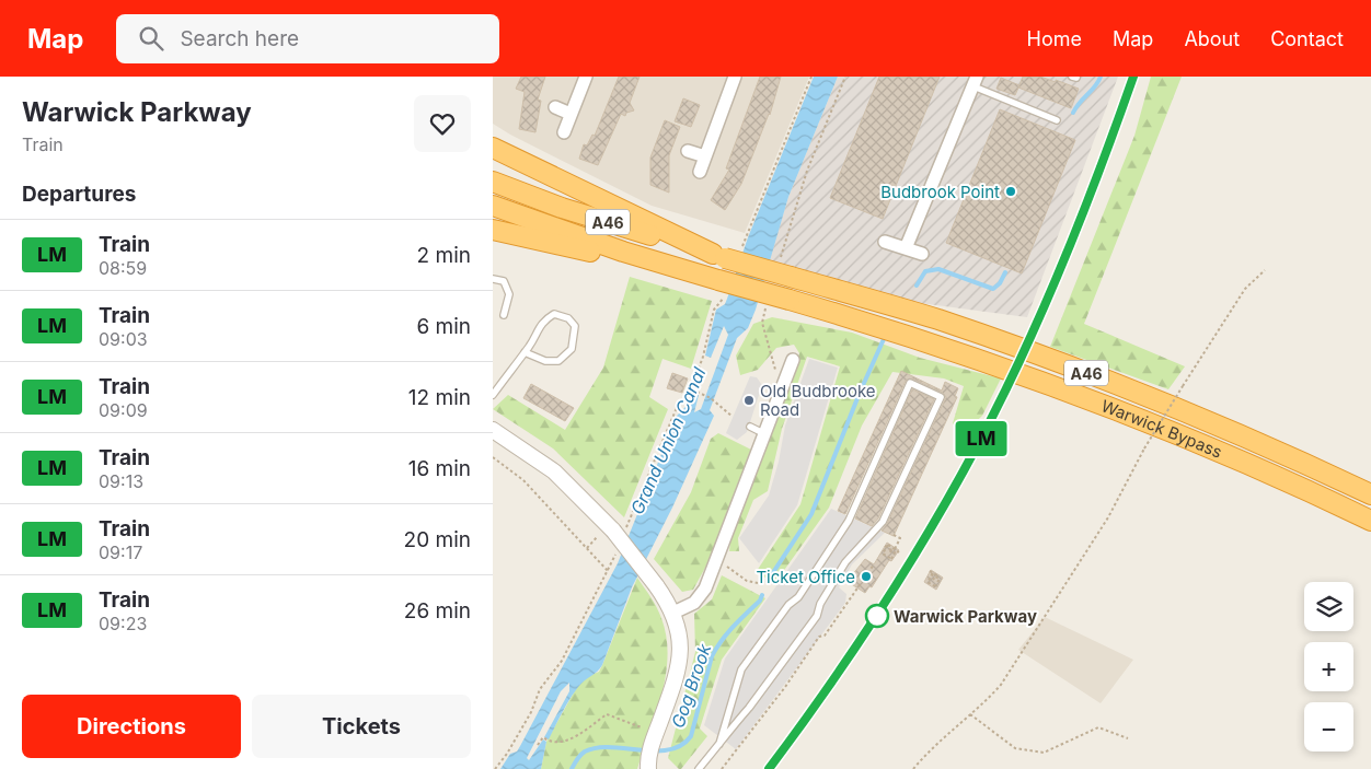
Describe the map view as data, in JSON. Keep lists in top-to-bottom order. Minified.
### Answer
{"streets":{"highway":["A46","Warwick Bypass"]},"crossings":[["A46","Warwick Bypass"]],"water":["Grand Union Canal","Gog Brook"],"places":["Budbrook Point","Old Budbrooke Road","Ticket Office","Warwick Parkway"],"page":{"header":"Map","search":"Search here","nav":["Home","Map","About","Contact"],"heading":[["Warwick Parkway","Train"],"Departures"],"on_map":"LM","list":[{"mark":"LM","name":"Train","note":"08:59","value":"2 min"},{"mark":"LM","name":"Train","note":"09:03","value":"6 min"},{"mark":"LM","name":"Train","note":"09:09","value":"12 min"},{"mark":"LM","name":"Train","note":"09:13","value":"16 min"},{"mark":"LM","name":"Train","note":"09:17","value":"20 min"},{"mark":"LM","name":"Train","note":"09:23","value":"26 min"}],"map_buttons":["+","−"],"buttons":["Directions","Tickets"]}}
